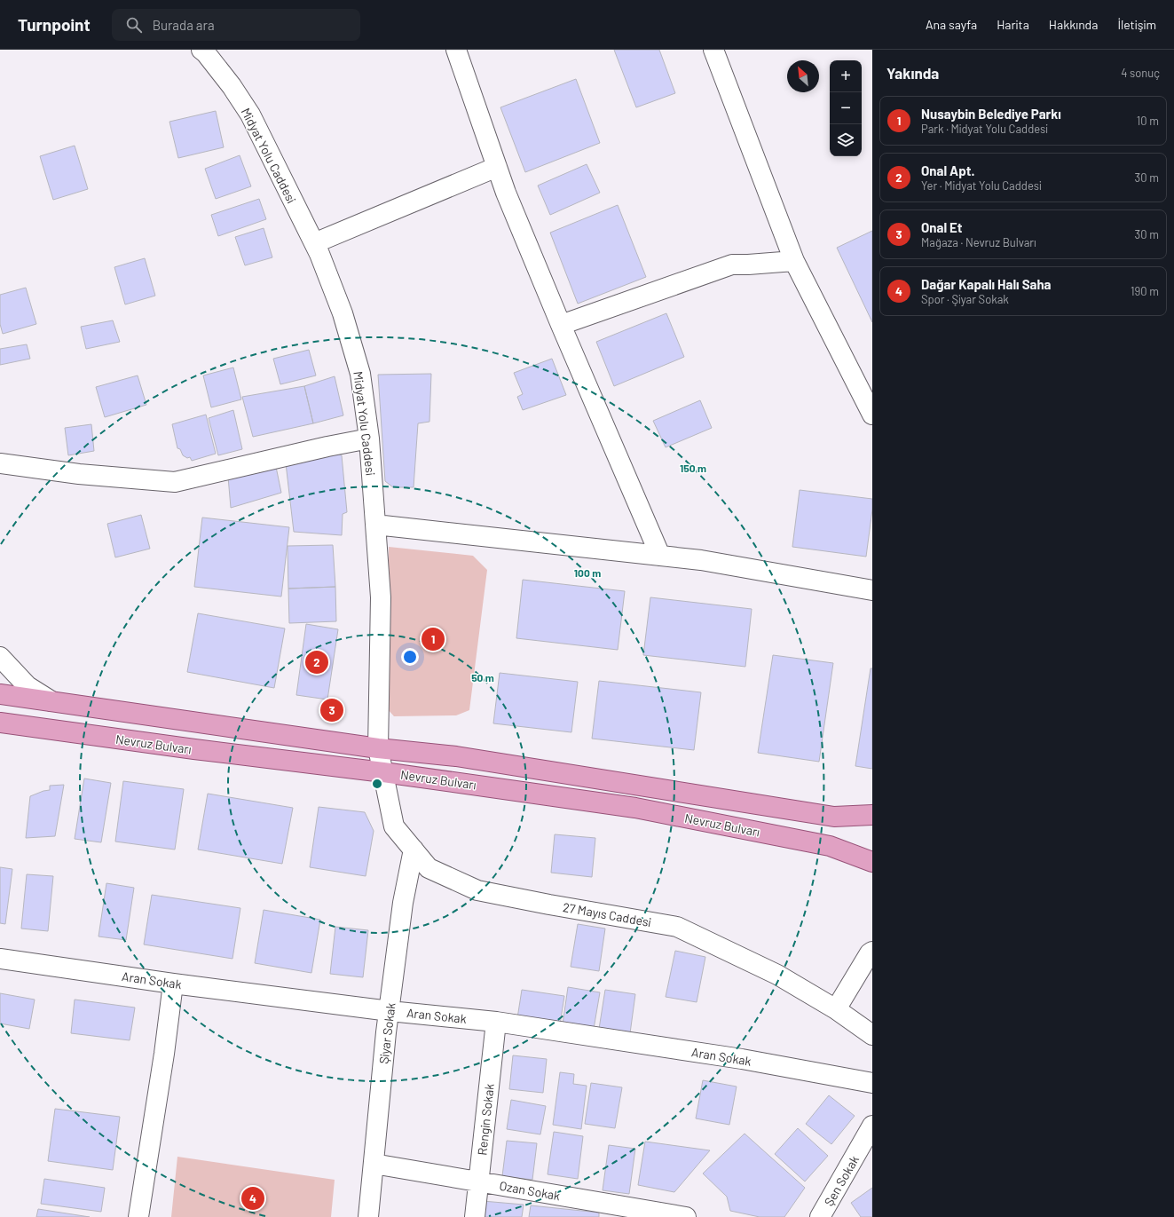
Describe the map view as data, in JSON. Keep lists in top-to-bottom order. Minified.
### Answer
{"streets":{"main road":["Nevruz Bulvarı"],"street":["Midyat Yolu Caddesi","27 Mayıs Caddesi","Aran Sokak","Şiyar Sokak","Rengin Sokak","Şen Sokak","Ozan Sokak"]},"crossings":[["Midyat Yolu Caddesi","Nevruz Bulvarı"],["Midyat Yolu Caddesi","27 Mayıs Caddesi"],["Nevruz Bulvarı","27 Mayıs Caddesi"],["27 Mayıs Caddesi","Şiyar Sokak"],["Aran Sokak","Şiyar Sokak"],["Aran Sokak","Rengin Sokak"],["Şiyar Sokak","Ozan Sokak"],["Rengin Sokak","Ozan Sokak"]],"north":"top left","page":{"header":"Turnpoint","search":"Burada ara","nav":["Ana sayfa","Harita","Hakkında","İletişim"],"heading":["Yakında","4 sonuç"],"map_buttons":["+","−"],"list":[{"mark":"1","name":"Nusaybin Belediye Parkı","note":"Park · Midyat Yolu Caddesi","value":"10 m"},{"mark":"2","name":"Onal Apt.","note":"Yer · Midyat Yolu Caddesi","value":"30 m"},{"mark":"3","name":"Onal Et","note":"Mağaza · Nevruz Bulvarı","value":"30 m"},{"mark":"4","name":"Dağar Kapalı Halı Saha","note":"Spor · Şiyar Sokak","value":"190 m"}],"pins":["1","2","3","4"]},"rings":["150 m","100 m","50 m"]}
